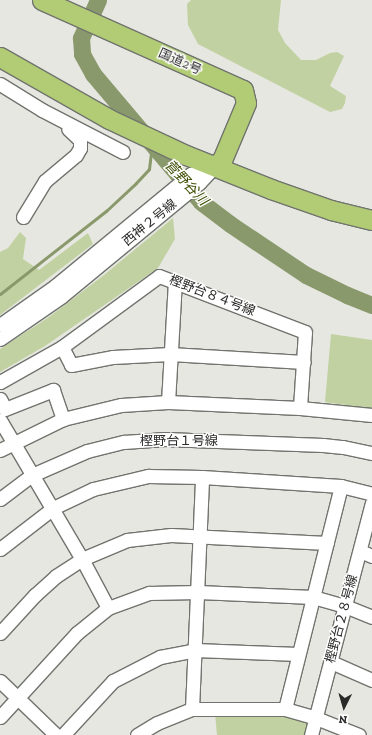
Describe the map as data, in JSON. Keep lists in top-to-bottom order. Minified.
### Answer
{"streets":{"highway":["国道2号"],"street":["西神２号線","樫野台８４号線","樫野台１号線","樫野台２８号線"]},"crossings":[["国道2号","西神２号線"]],"water":["菅野谷川"],"north":"bottom"}
